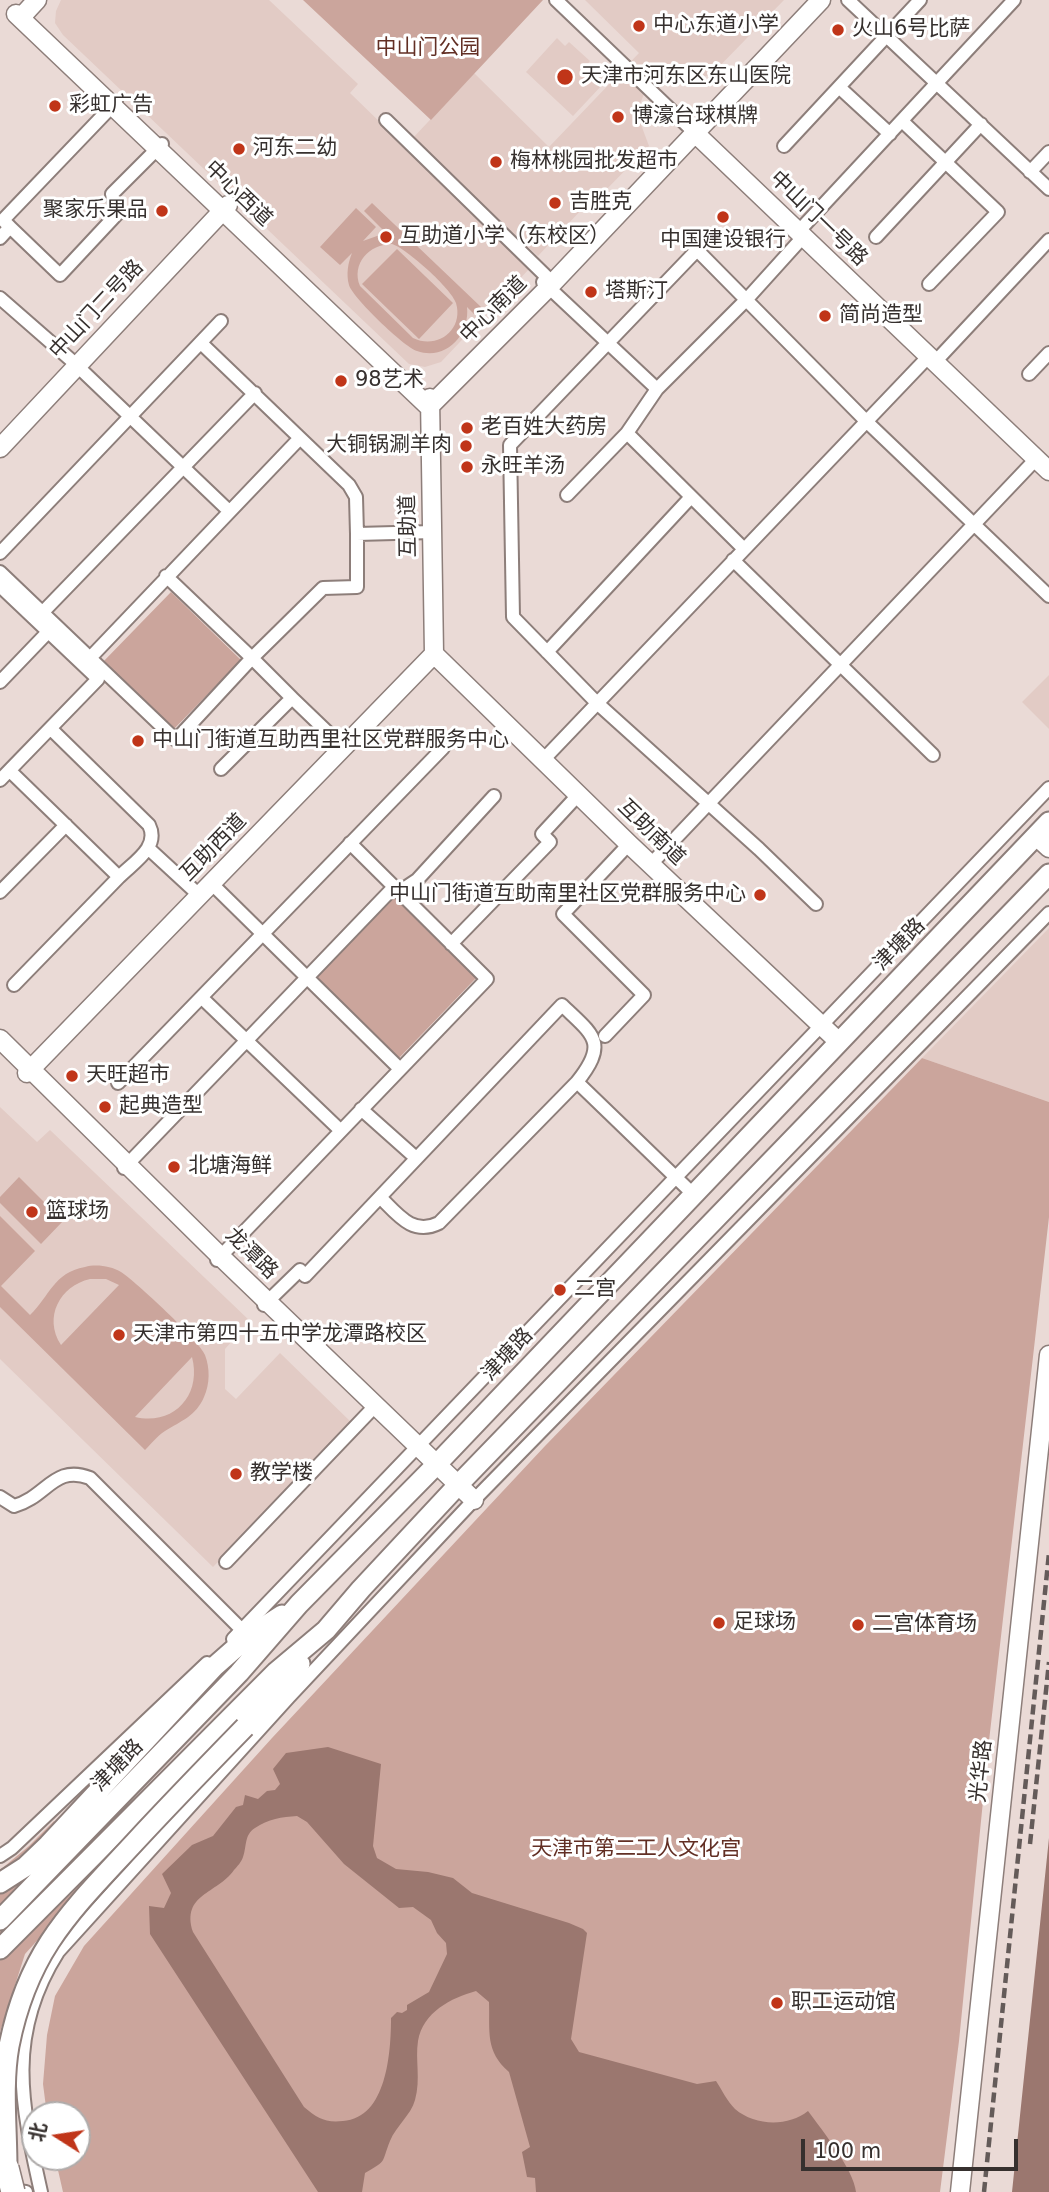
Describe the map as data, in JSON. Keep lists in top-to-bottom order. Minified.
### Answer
{"streets":{"main road":["津塘路"],"street":["中心西道","中山门一号路","中山门二号路","中心南道","互助道","互助南道","互助西道","龙潭路","光华路"]},"crossings":[["中心西道","中山门二号路"],["中心西道","中心南道"],["中心西道","互助道"],["中山门一号路","中心南道"],["中心南道","互助道"],["互助道","互助南道"],["互助道","互助西道"],["互助南道","互助西道"],["互助南道","津塘路"],["互助西道","龙潭路"],["津塘路","龙潭路"]],"parks":["中山门公园","天津市第二工人文化宫"],"places":["中心东道小学","火山6号比萨","天津市河东区东山医院","彩虹广告","博濠台球棋牌","河东二幼","梅林桃园批发超市","吉胜克","聚家乐果品","中国建设银行","互助道小学（东校区）","塔斯汀","简尚造型","98艺术","老百姓大药房","大铜锅涮羊肉","永旺羊汤","中山门街道互助西里社区党群服务中心","中山门街道互助南里社区党群服务中心","天旺超市","起典造型","北塘海鲜","篮球场","二宫","天津市第四十五中学龙潭路校区","教学楼","足球场","二宫体育场","职工运动馆"],"scale_bar":"100 m","north":"left"}
